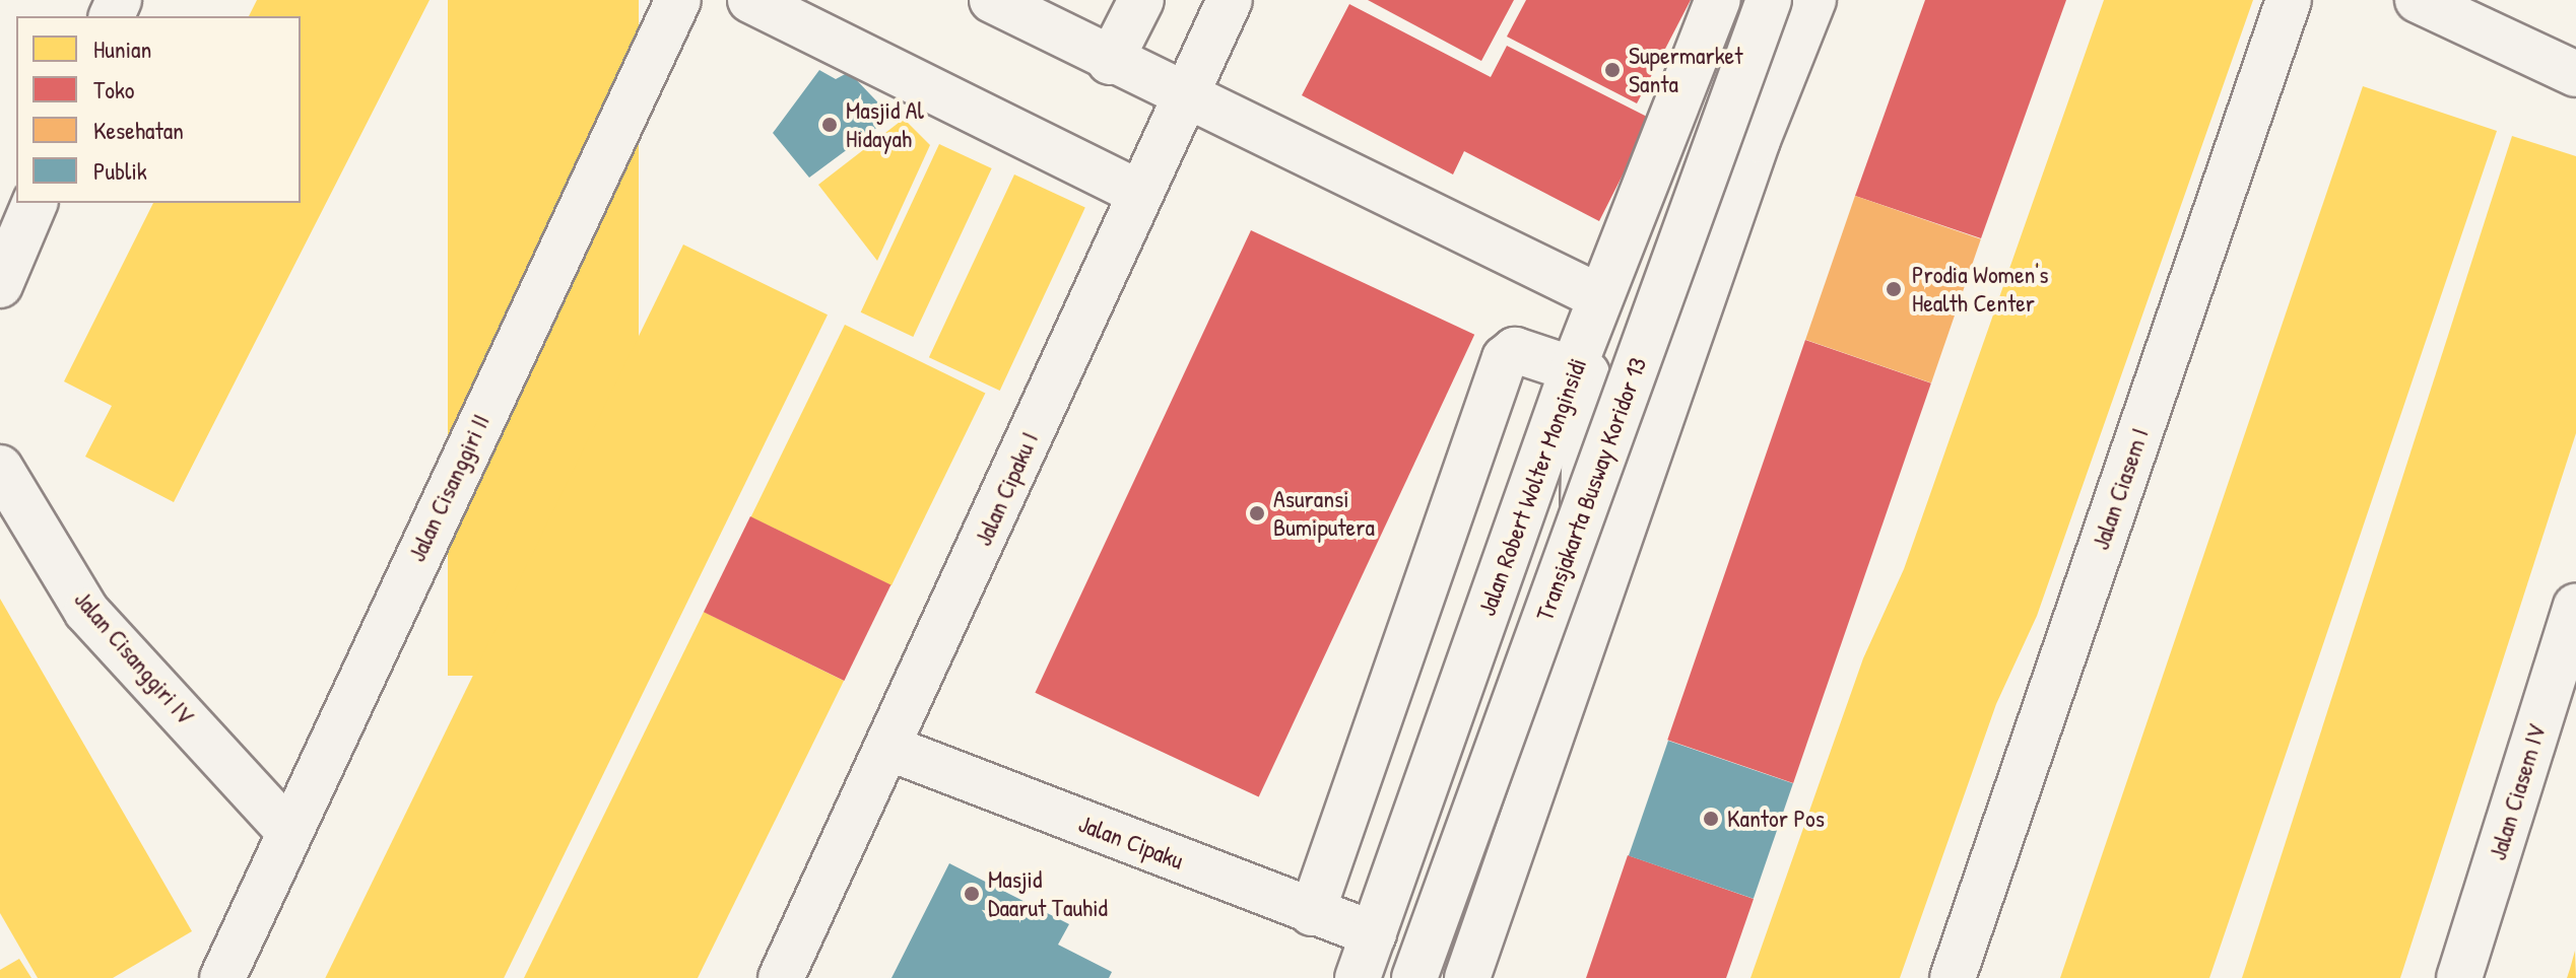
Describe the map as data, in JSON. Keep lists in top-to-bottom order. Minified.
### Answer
{"streets":{"street":["Jalan Robert Wolter Monginsidi","Jalan Cisanggiri II","Jalan Cipaku I","Transjakarta Busway Koridor 13","Jalan Ciasem I","Jalan Cisanggiri IV","Jalan Ciasem IV","Jalan Cipaku"]},"crossings":[["Jalan Robert Wolter Monginsidi","Jalan Cipaku"],["Jalan Cisanggiri II","Jalan Cisanggiri IV"],["Jalan Cipaku I","Jalan Cipaku"]],"places":["Supermarket Santa","Masjid Al Hidayah","Prodia Women's Health Center","Asuransi Bumiputera","Kantor Pos","Masjid Daarut Tauhid"],"legend":["Hunian","Toko","Kesehatan","Publik"]}
